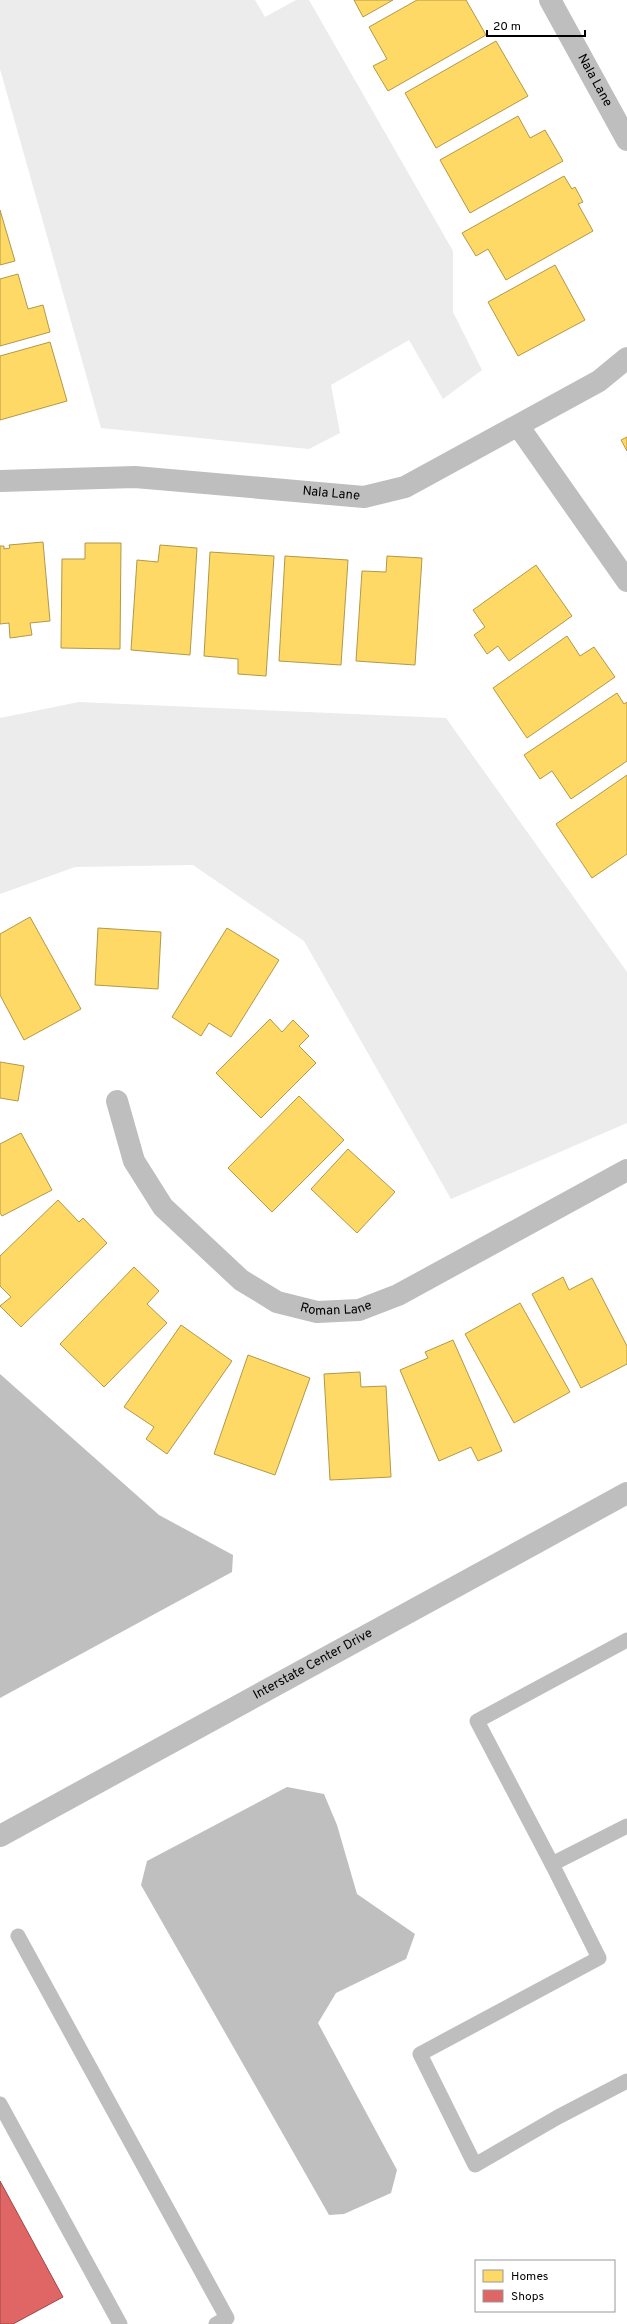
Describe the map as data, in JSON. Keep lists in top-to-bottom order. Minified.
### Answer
{"streets":{"street":["Nala Lane","Roman Lane","Interstate Center Drive"]},"legend":["Homes","Shops"],"scale_bar":"20 m"}
